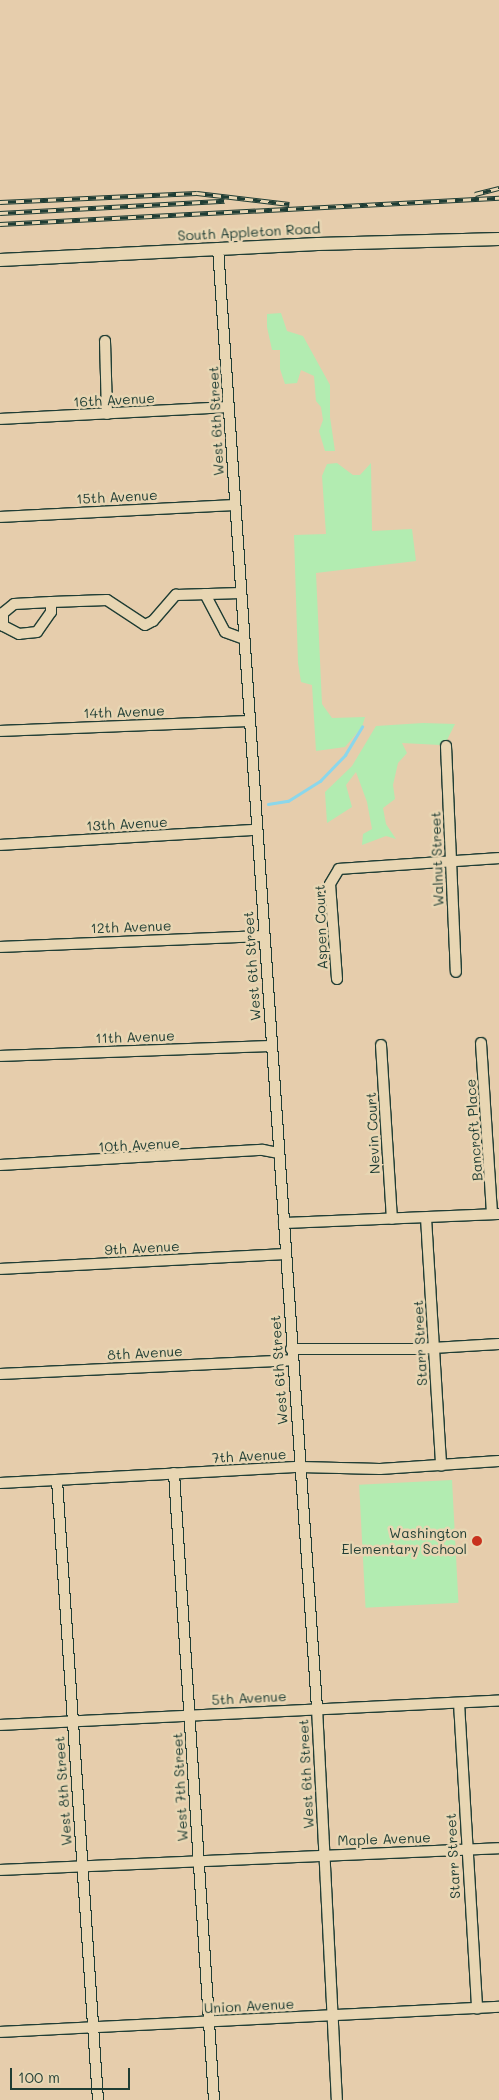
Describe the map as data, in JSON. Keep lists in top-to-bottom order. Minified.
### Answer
{"streets":{"main road":["South Appleton Road"],"street":["16th Avenue","West 6th Street","15th Avenue","14th Avenue","13th Avenue","Walnut Street","12th Avenue","Aspen Court","11th Avenue","Bancroft Place","Nevin Court","10th Avenue","9th Avenue","Starr Street","8th Avenue","7th Avenue","5th Avenue","West 7th Street","West 8th Street","Maple Avenue","Union Avenue"]},"crossings":[["South Appleton Road","West 6th Street"],["16th Avenue","West 6th Street"],["West 6th Street","15th Avenue"],["West 6th Street","14th Avenue"],["West 6th Street","13th Avenue"],["West 6th Street","12th Avenue"],["West 6th Street","11th Avenue"],["West 6th Street","10th Avenue"],["West 6th Street","9th Avenue"],["West 6th Street","8th Avenue"],["West 6th Street","7th Avenue"],["West 6th Street","5th Avenue"],["West 6th Street","Maple Avenue"],["West 6th Street","Union Avenue"],["Walnut Street","Aspen Court"],["Starr Street","7th Avenue"],["Starr Street","5th Avenue"],["Starr Street","Maple Avenue"],["Starr Street","Union Avenue"],["7th Avenue","West 7th Street"],["7th Avenue","West 8th Street"],["5th Avenue","West 7th Street"],["5th Avenue","West 8th Street"],["West 7th Street","Maple Avenue"],["West 7th Street","Union Avenue"],["West 8th Street","Maple Avenue"],["West 8th Street","Union Avenue"]],"places":["Washington Elementary School"],"scale_bar":"100 m"}
